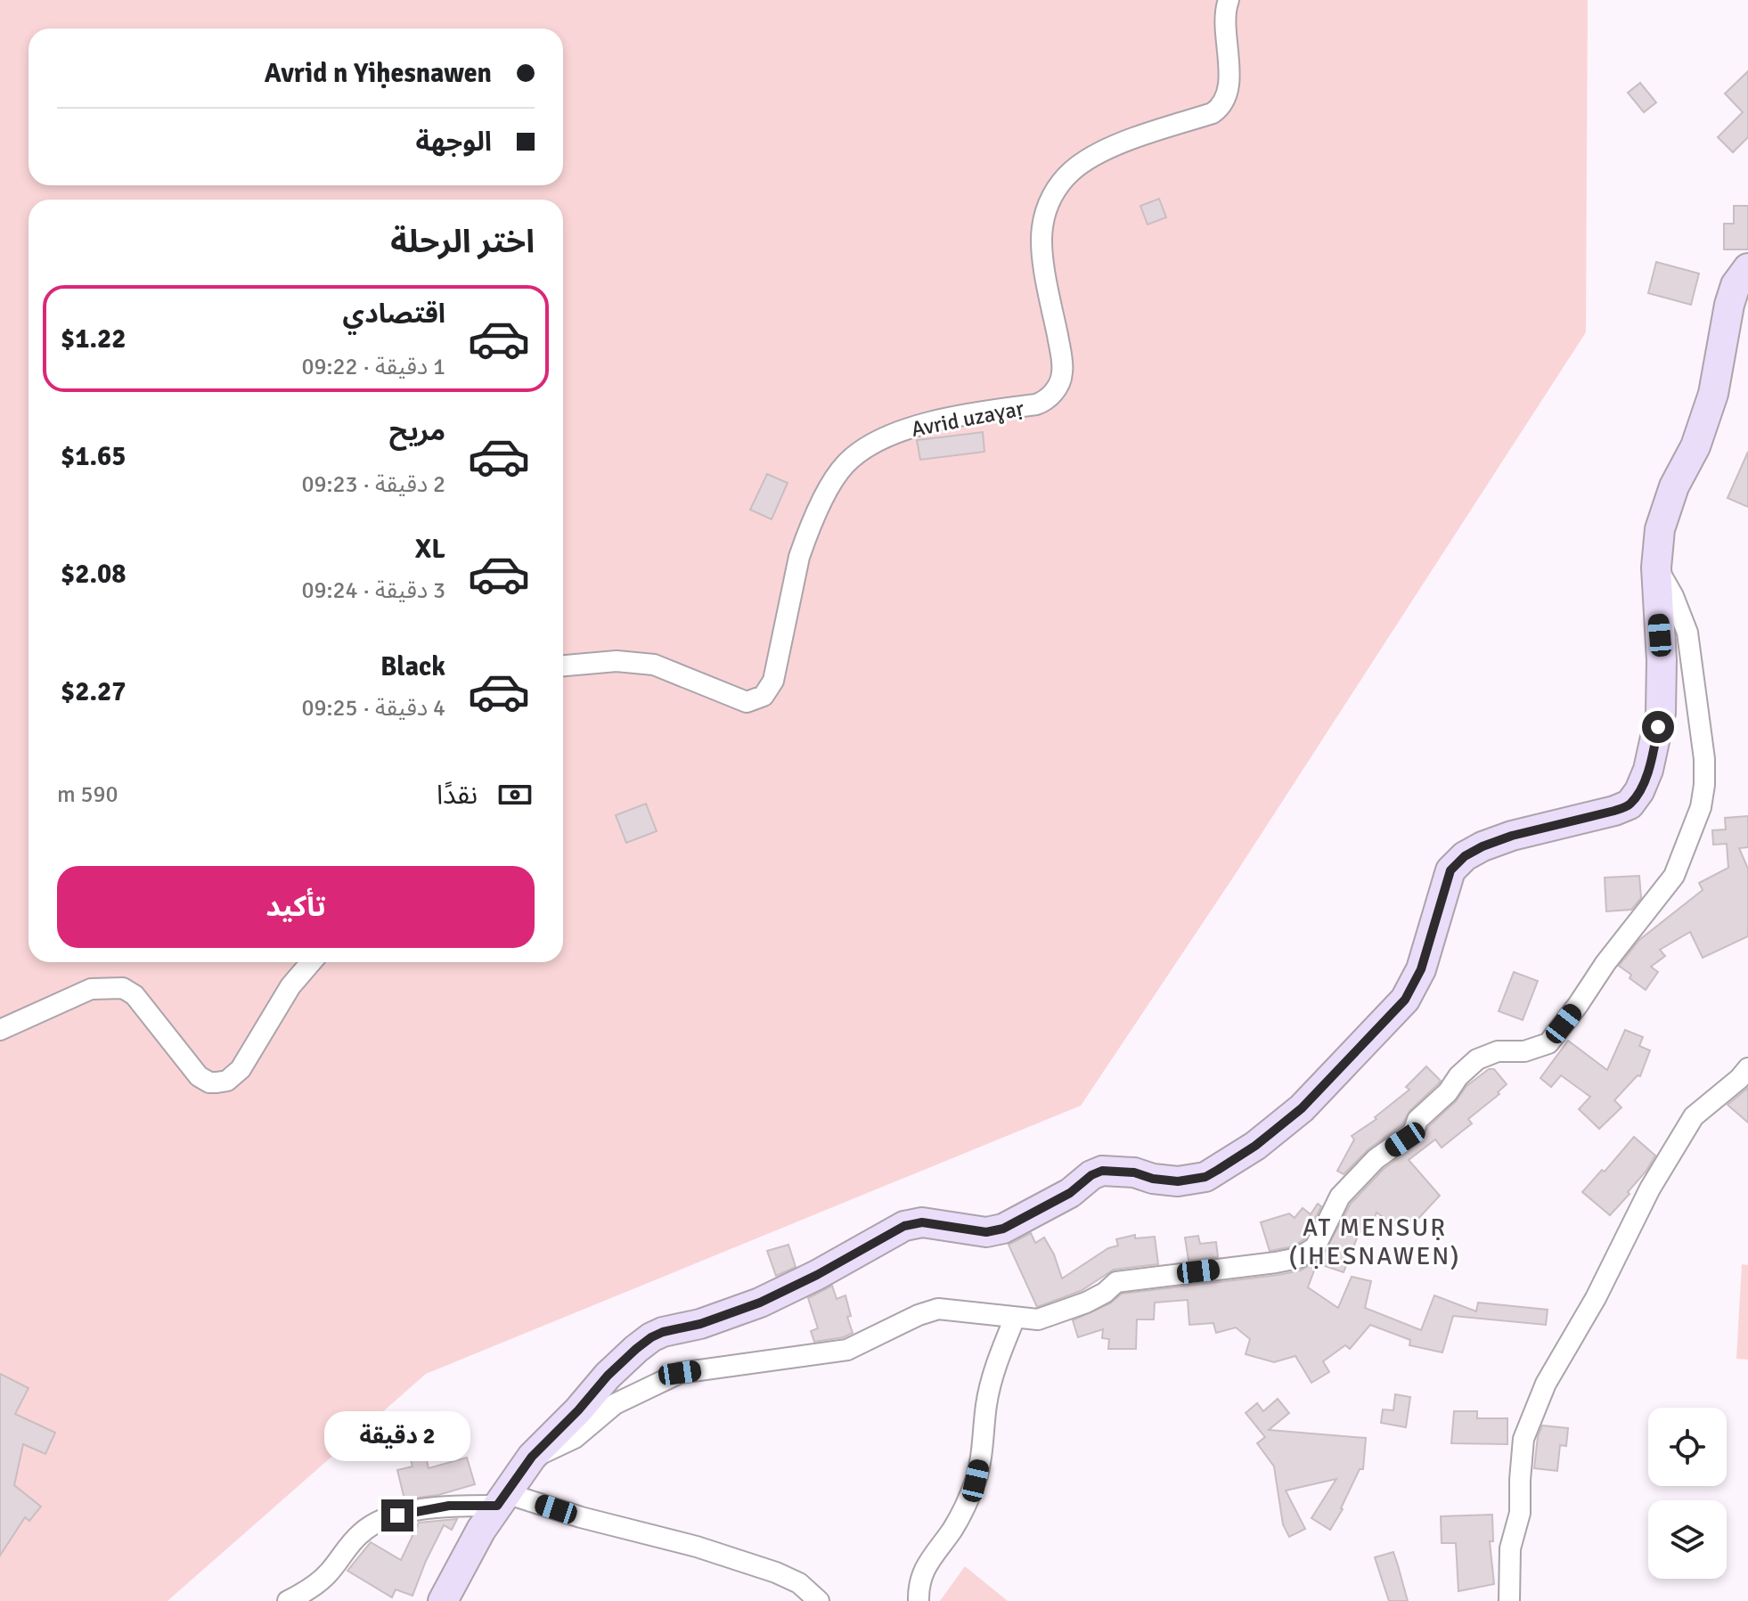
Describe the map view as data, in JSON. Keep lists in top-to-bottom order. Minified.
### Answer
{"streets":{"street":["Avrid uzaɣaṛ"]},"districts":["AT MENSUṚ (IḤESNAWEN)"],"page":{"banner":["Avrid n Yiḥesnawen","الوجهة"],"heading":"اختر الرحلة","list":[{"name":"اقتصادي","note":"1 دقيقة · 09:22","value":"$1.22"},{"name":"مريح","note":"2 دقيقة · 09:23","value":"$1.65"},{"name":"XL","note":"3 دقيقة · 09:24","value":"$2.08"},{"name":"Black","note":"4 دقيقة · 09:25","value":"$2.27"}],"pay":["نقدًا","590 m"],"buttons":"تأكيد","bubble":"2 دقيقة"}}
